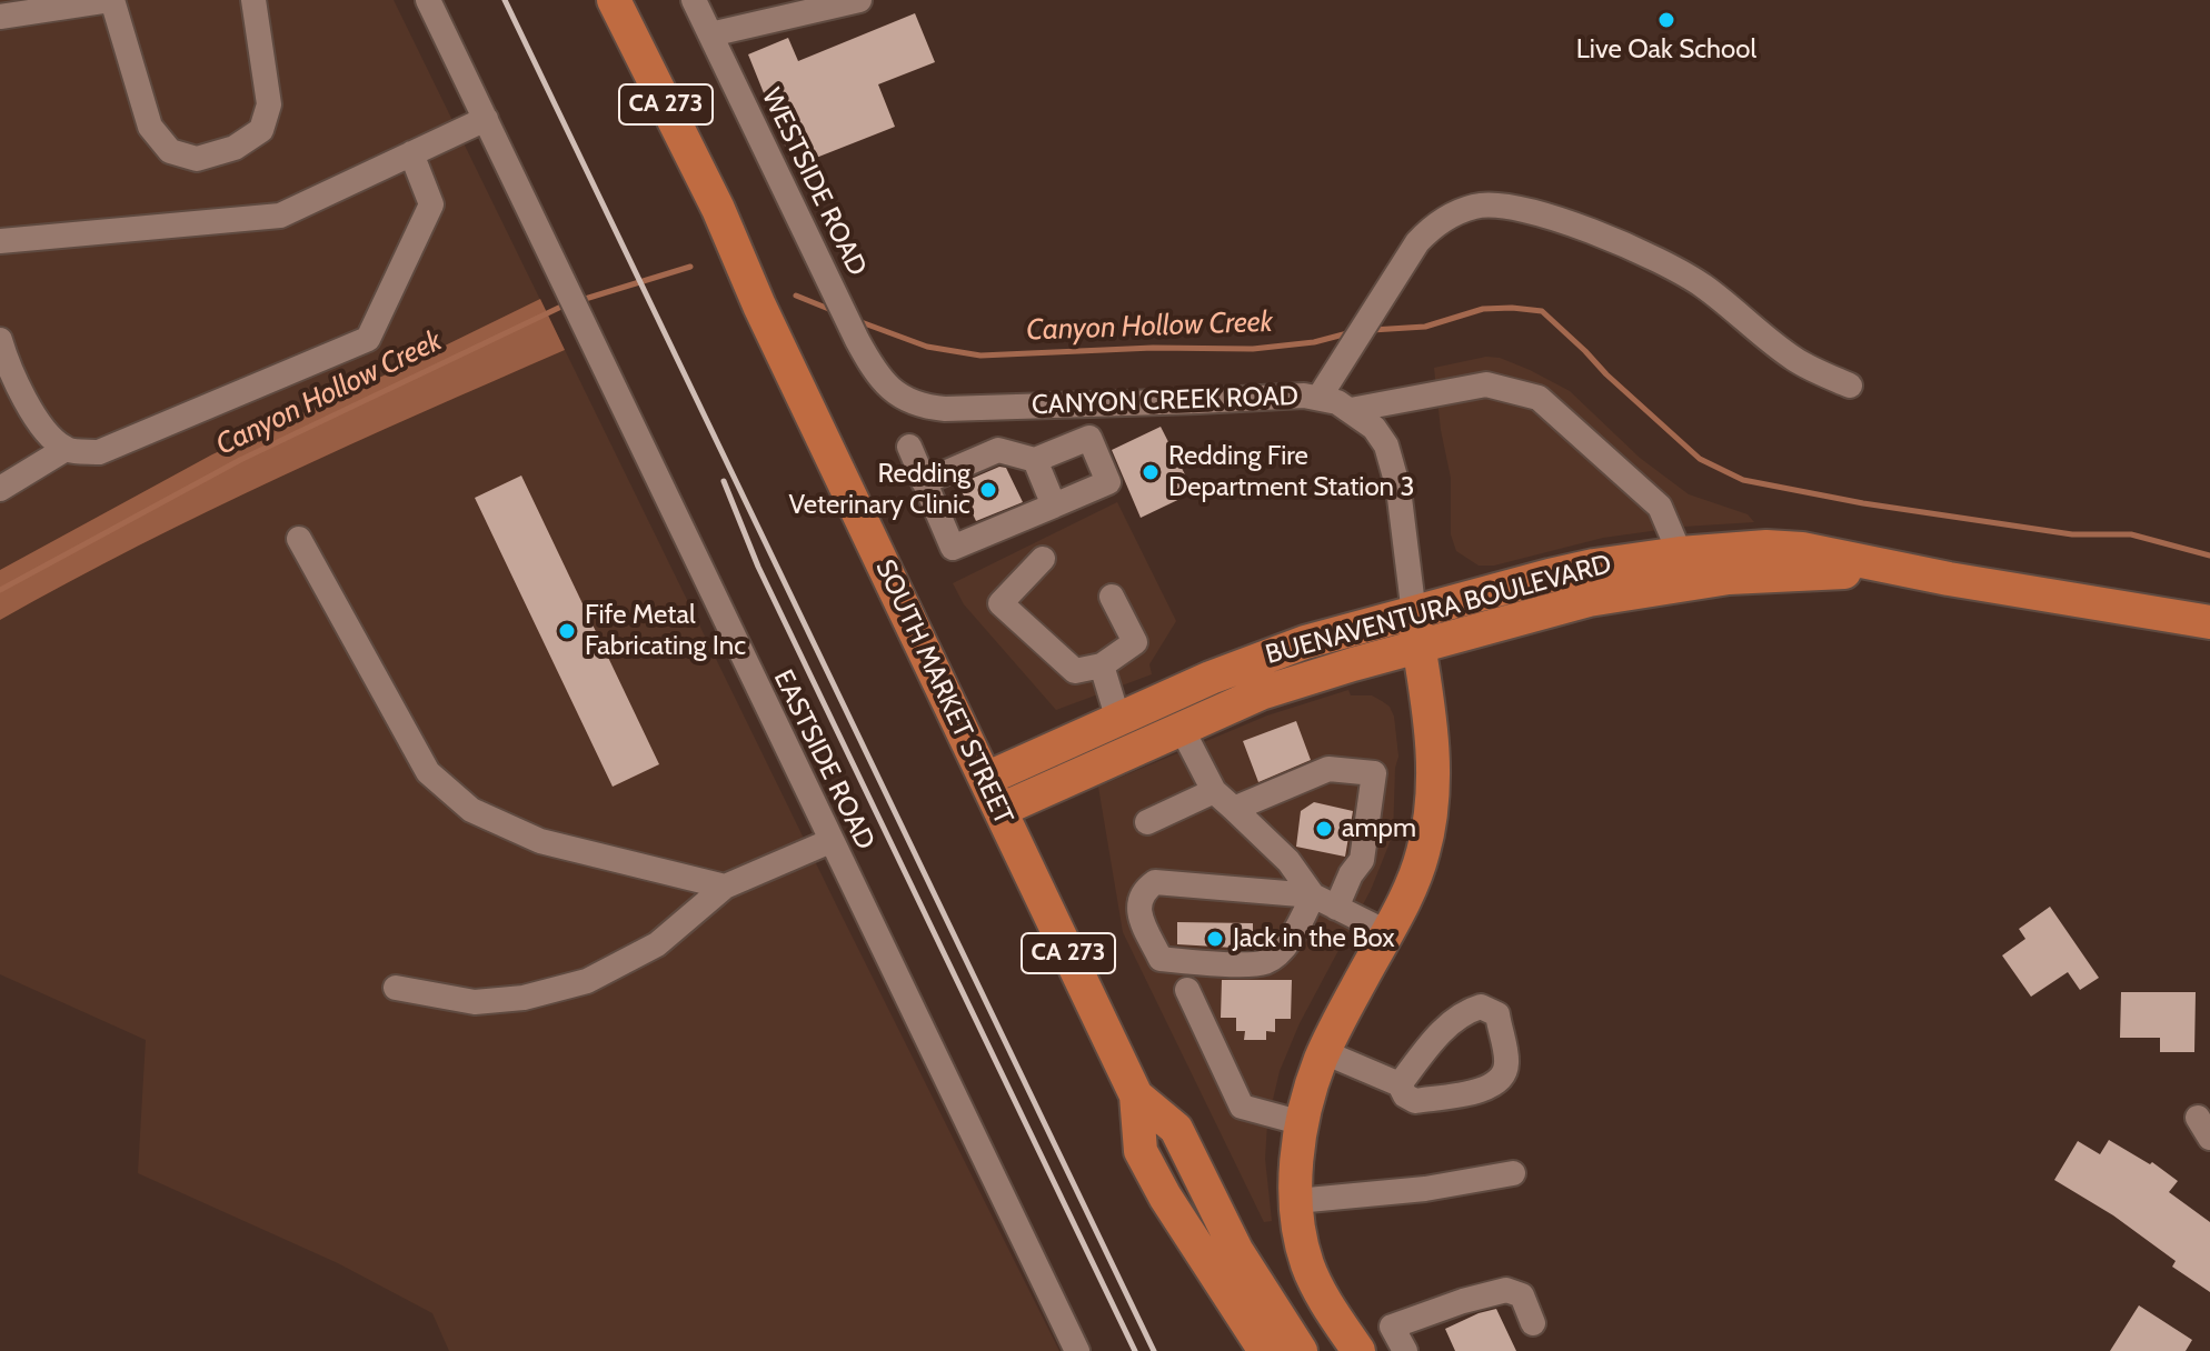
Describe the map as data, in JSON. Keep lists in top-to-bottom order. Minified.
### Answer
{"streets":{"main road":["CA 273","BUENAVENTURA BOULEVARD","SOUTH MARKET STREET"],"street":["WESTSIDE ROAD","CANYON CREEK ROAD","EASTSIDE ROAD"]},"crossings":[["WESTSIDE ROAD","CANYON CREEK ROAD"],["CANYON CREEK ROAD","BUENAVENTURA BOULEVARD"],["BUENAVENTURA BOULEVARD","SOUTH MARKET STREET"]],"water":["Canyon Hollow Creek"],"places":["Live Oak School","Redding Fire Department Station 3","Redding Veterinary Clinic","Fife Metal Fabricating Inc","ampm","Jack in the Box"]}
